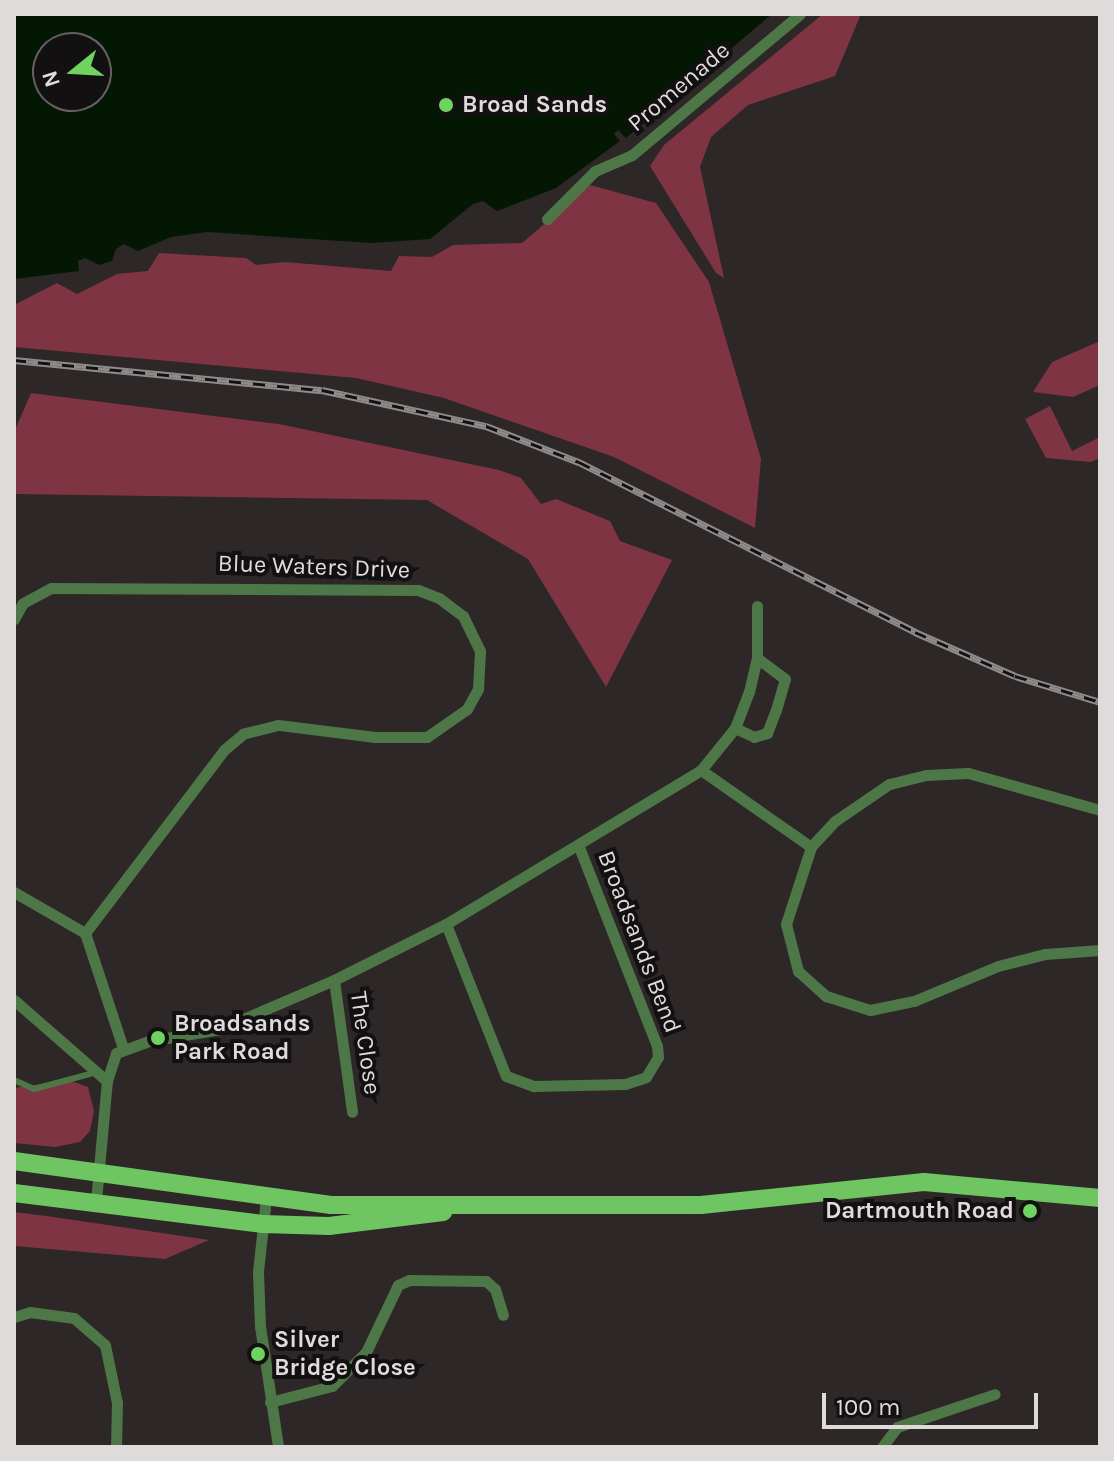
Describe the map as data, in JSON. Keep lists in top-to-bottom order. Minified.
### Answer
{"streets":{"street":["Promenade","Blue Waters Drive","Broadsands Bend","The Close"]},"places":["Broad Sands","Broadsands Park Road","Dartmouth Road","Silver Bridge Close"],"scale_bar":"100 m","north":"left"}
